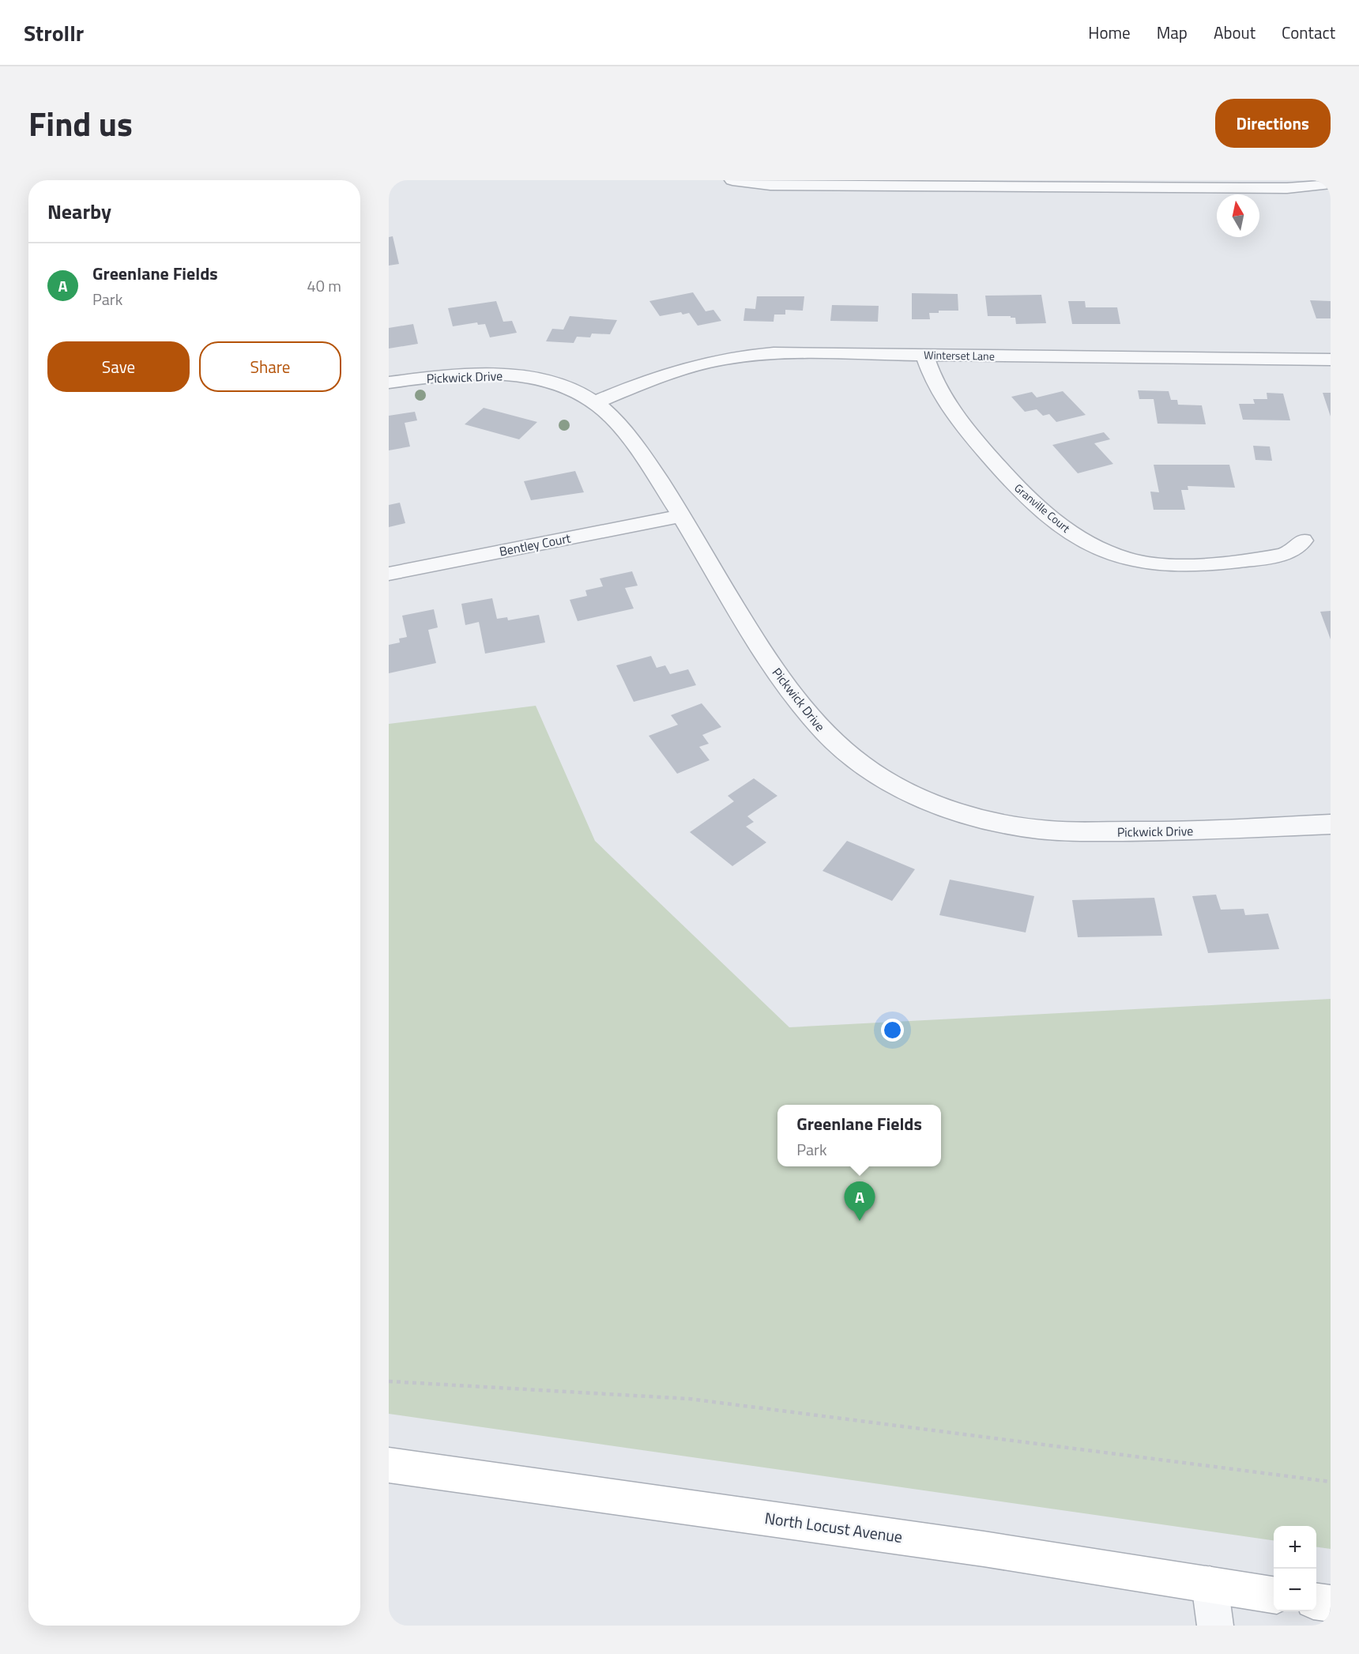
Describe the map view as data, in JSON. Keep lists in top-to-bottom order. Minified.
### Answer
{"streets":{"street":["Winterset Lane","Pickwick Drive","Granville Court","Bentley Court","North Locust Avenue"]},"crossings":[["Winterset Lane","Pickwick Drive"],["Winterset Lane","Granville Court"],["Pickwick Drive","Bentley Court"]],"north":"top","page":{"header":"Strollr","nav":["Home","Map","About","Contact"],"title":"Find us","buttons":["Directions",["Save","Share"]],"heading":"Nearby","list":[{"mark":"A","name":"Greenlane Fields","note":"Park","value":"40 m"}],"popup":["Greenlane Fields","Park"],"pins":"A","map_buttons":["+","−"]}}
